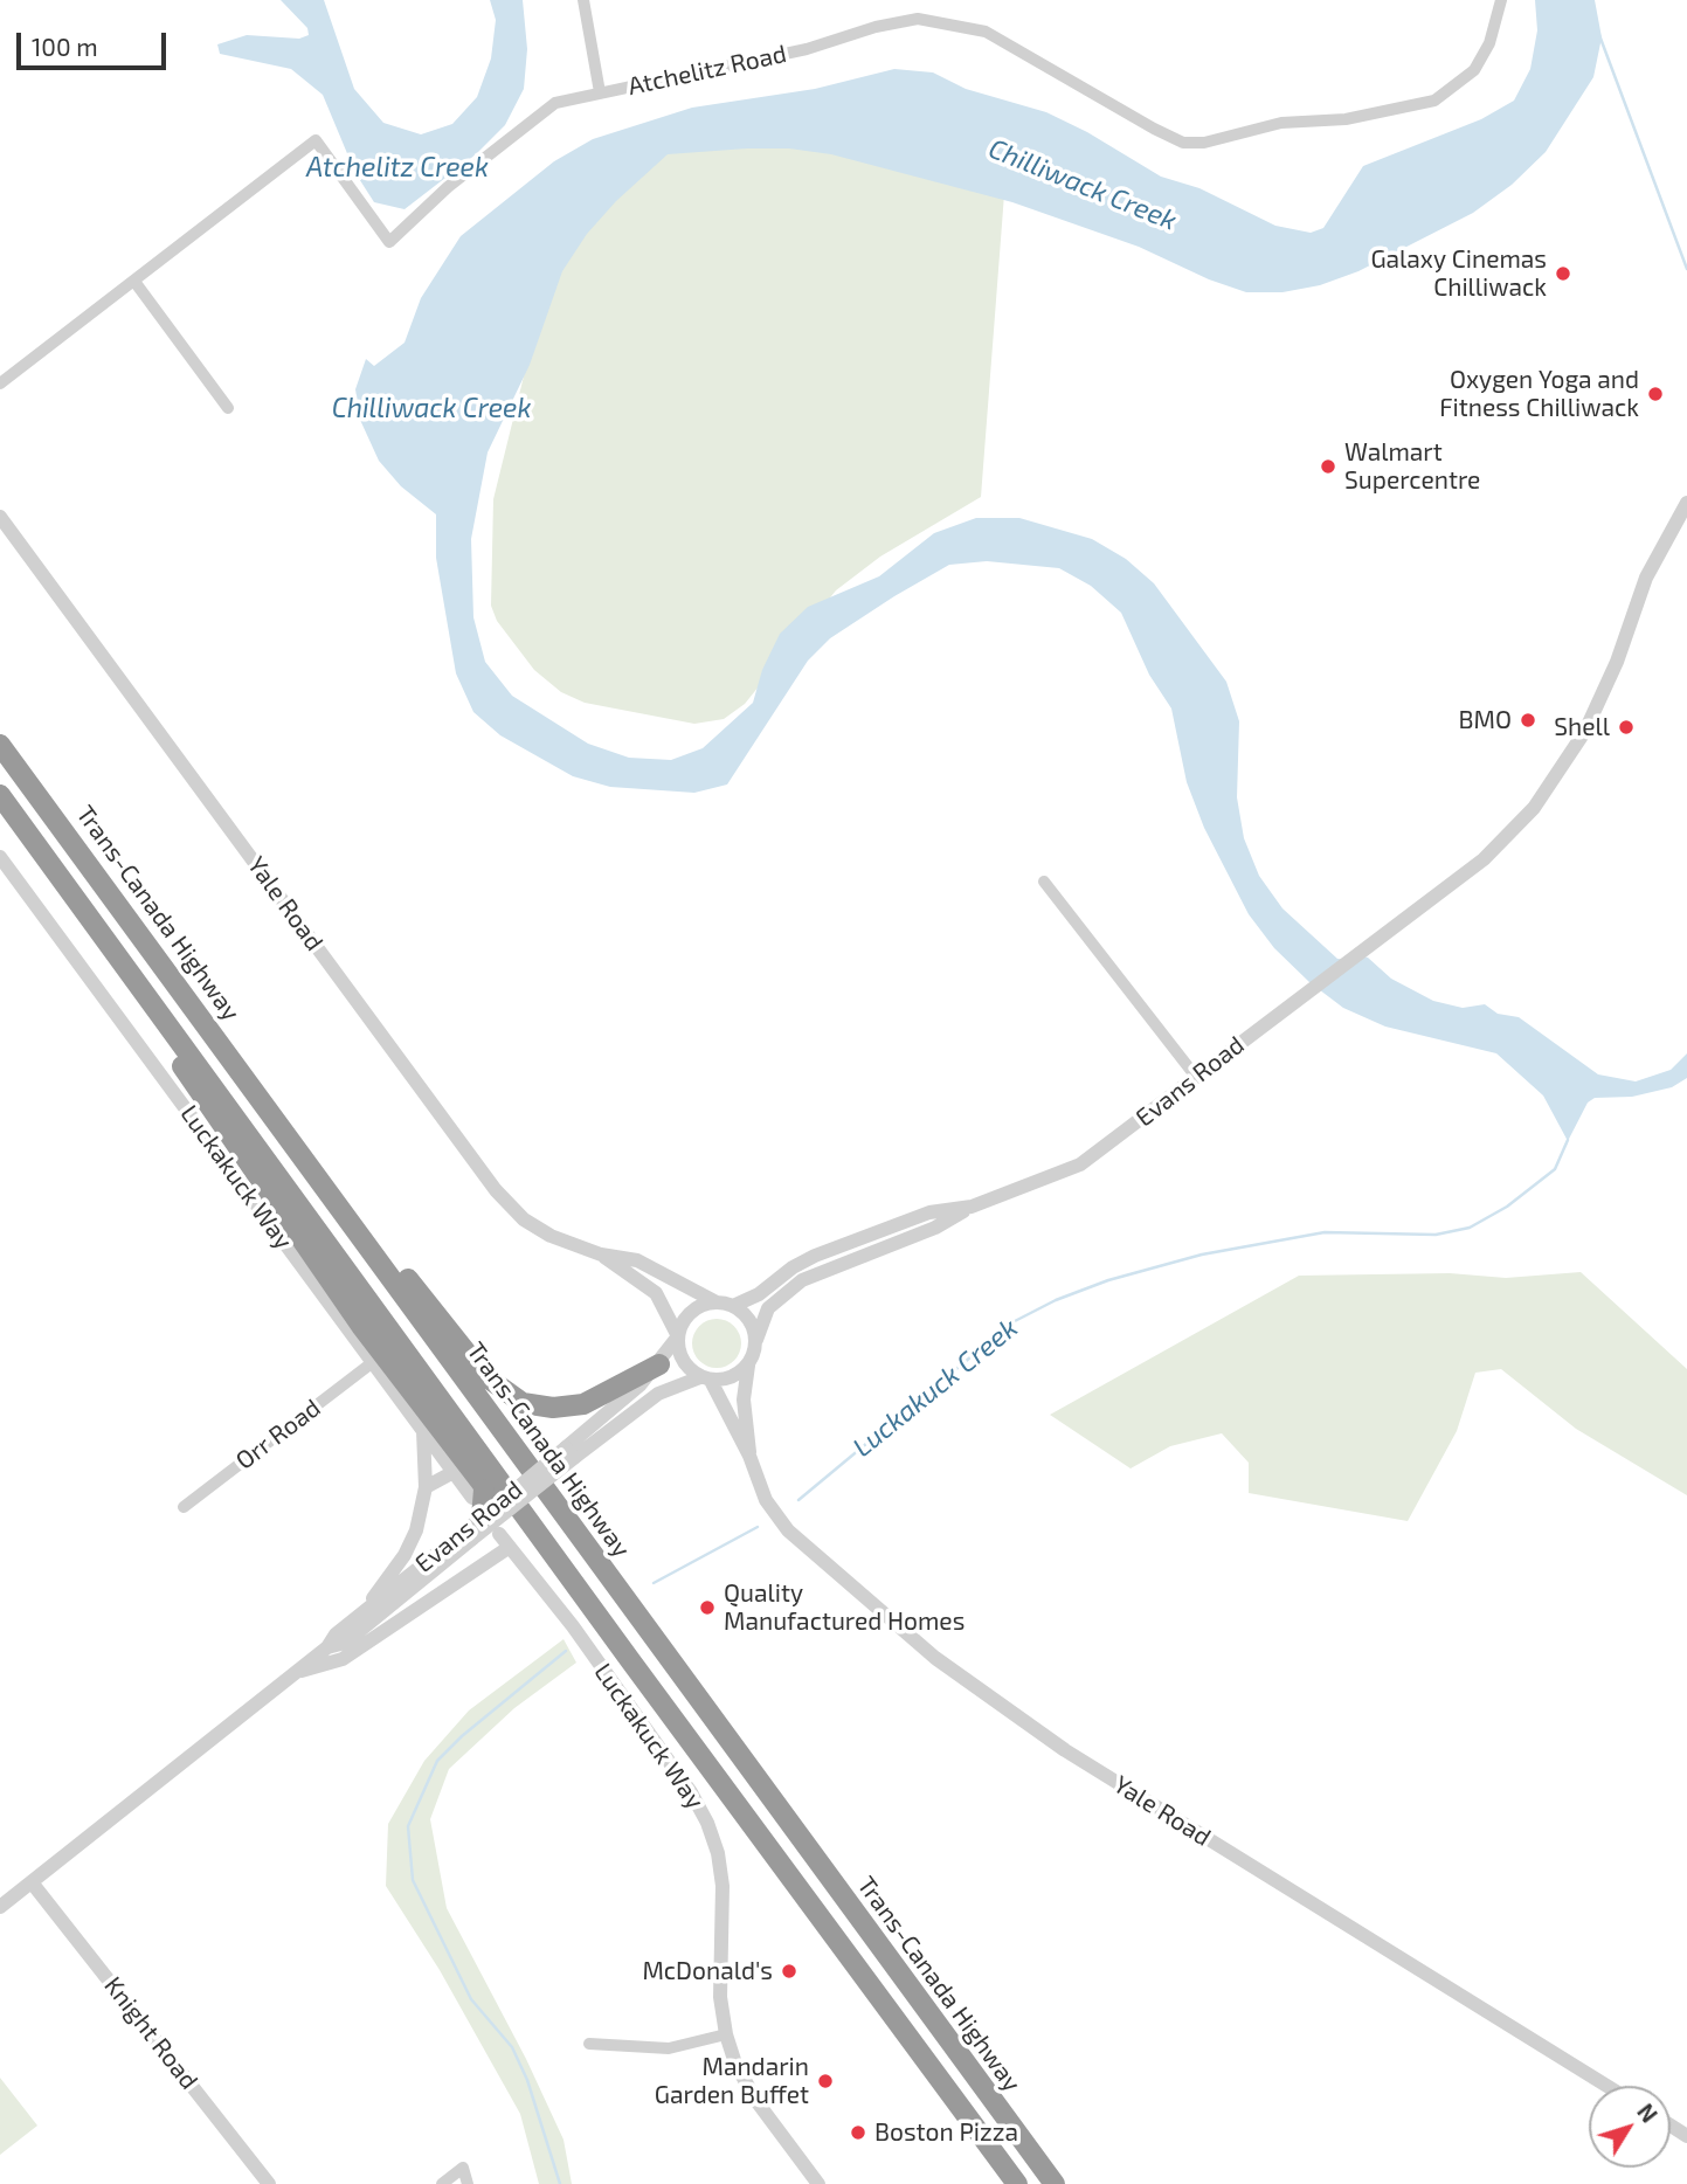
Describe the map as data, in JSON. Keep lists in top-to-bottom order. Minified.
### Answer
{"streets":{"highway":["Trans-Canada Highway"],"street":["Atchelitz Road","Yale Road","Evans Road","Luckakuck Way","Orr Road","Knight Road"]},"crossings":[["Yale Road","Evans Road"],["Evans Road","Luckakuck Way"],["Evans Road","Knight Road"],["Luckakuck Way","Orr Road"]],"water":["Atchelitz Creek","Chilliwack Creek","Luckakuck Creek"],"places":["Galaxy Cinemas Chilliwack","Oxygen Yoga and Fitness Chilliwack","Walmart Supercentre","BMO","Shell","Quality Manufactured Homes","McDonald's","Mandarin Garden Buffet","Boston Pizza"],"scale_bar":"100 m","north":"top right"}
